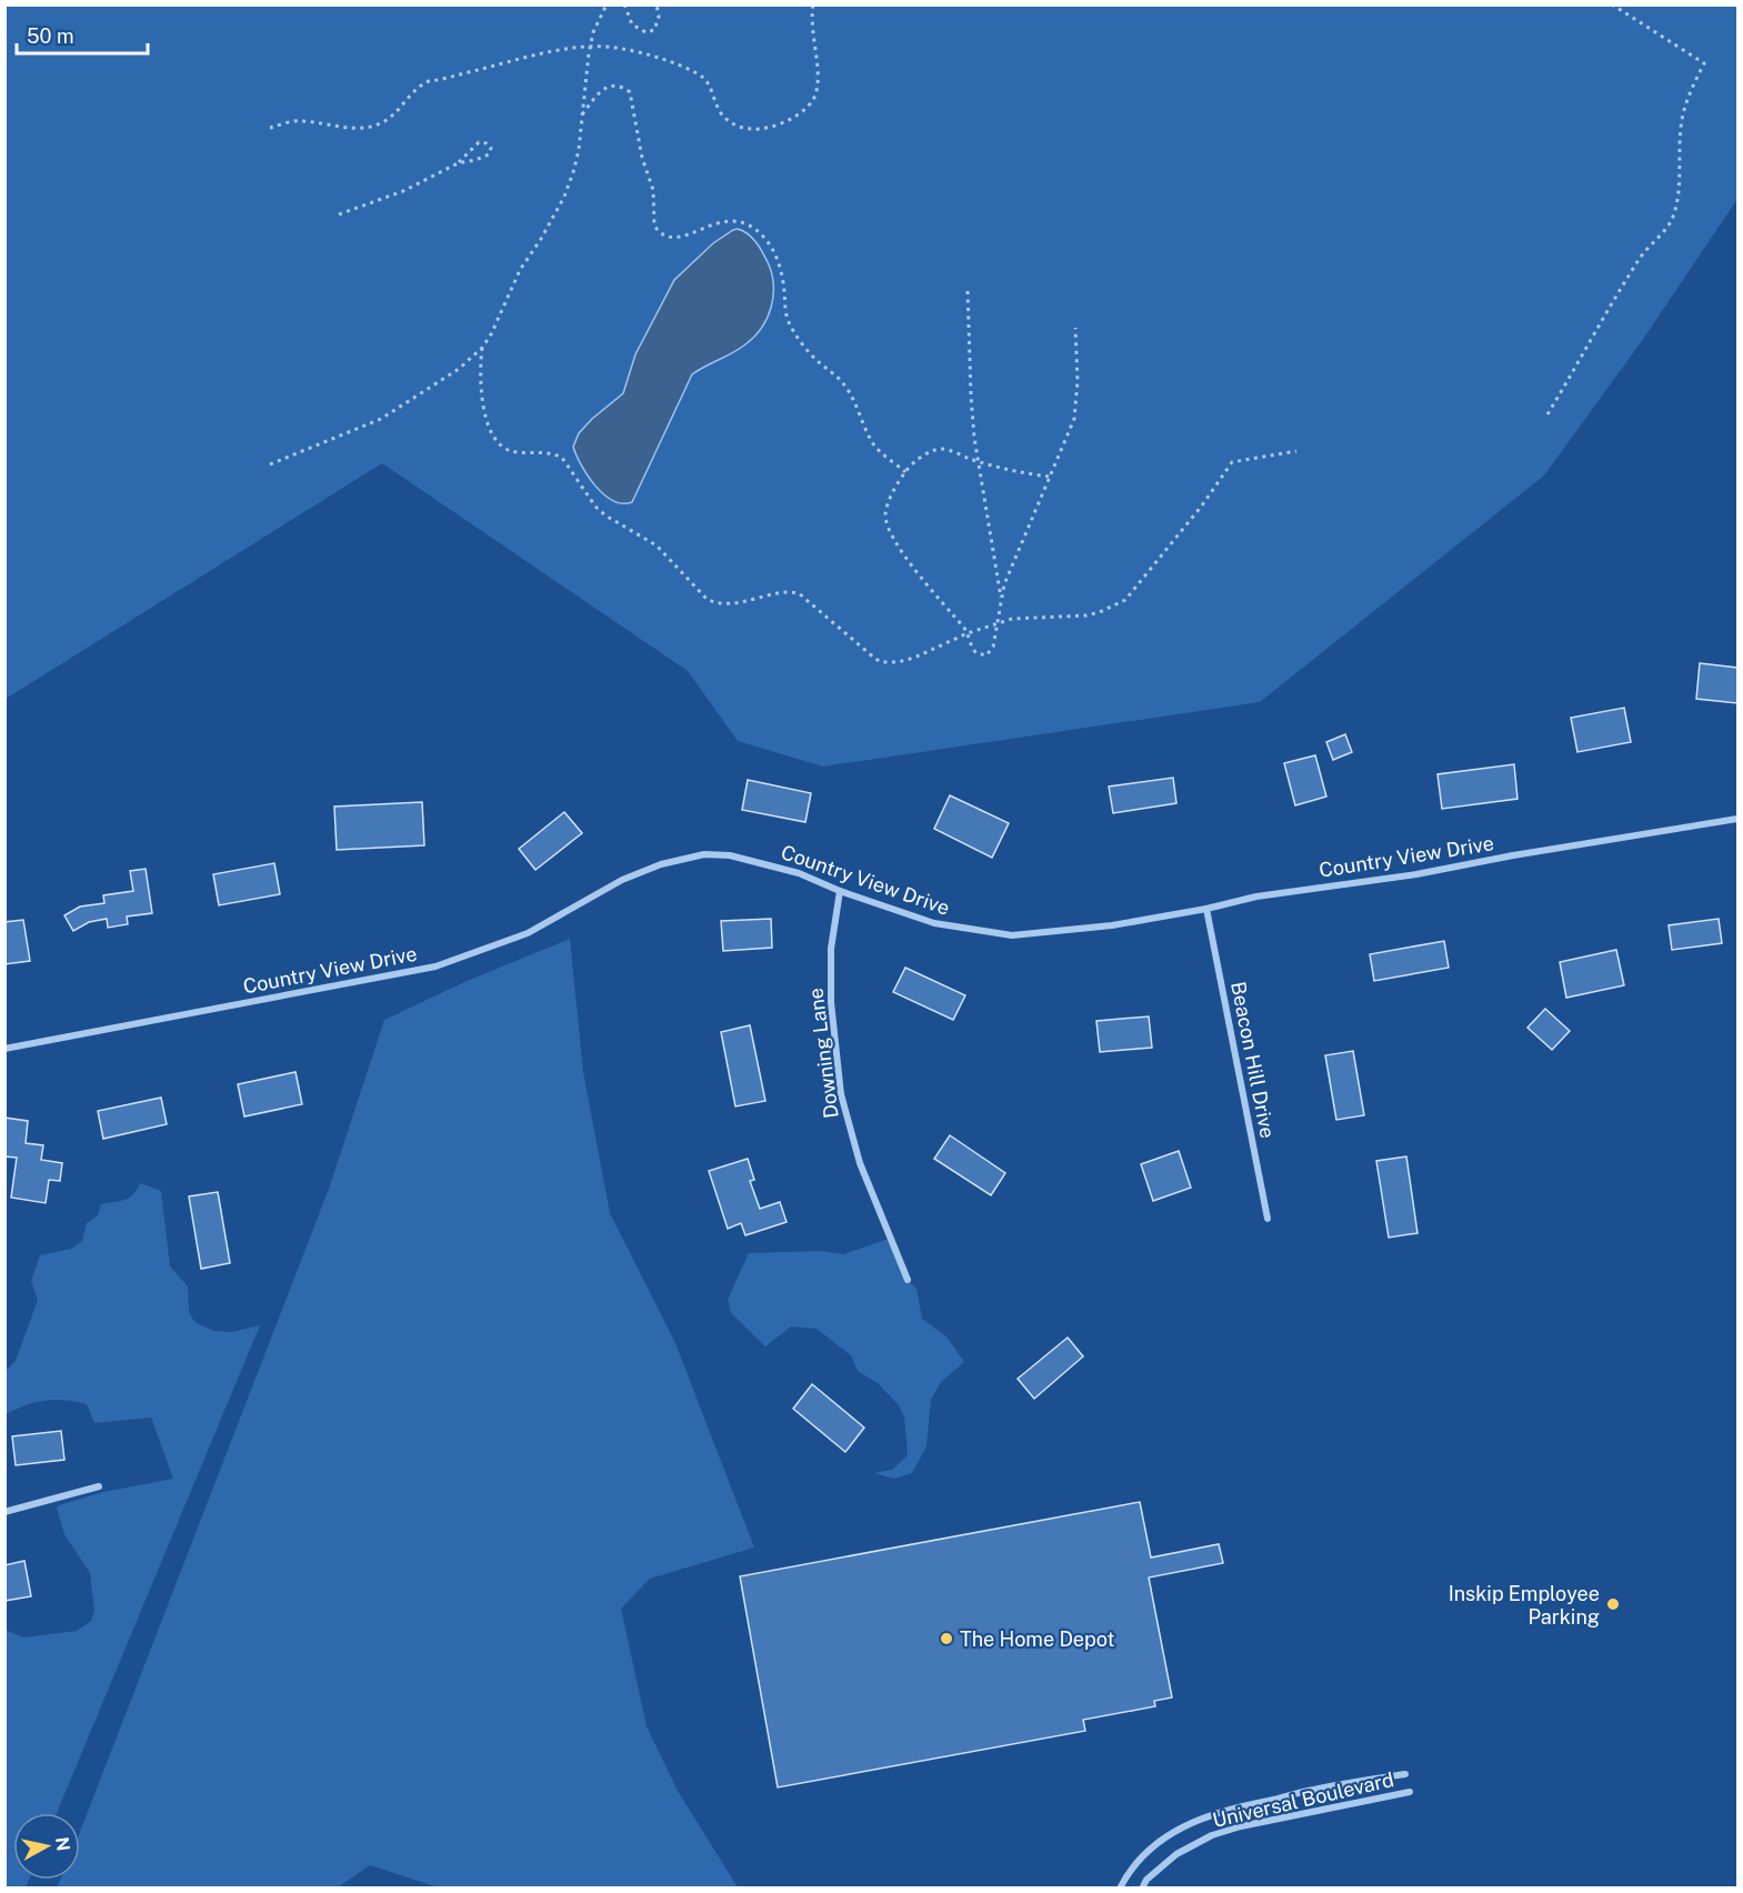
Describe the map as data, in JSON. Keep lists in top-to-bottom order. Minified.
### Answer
{"streets":{"street":["Country View Drive","Downing Lane","Beacon Hill Drive","Universal Boulevard"]},"crossings":[["Country View Drive","Downing Lane"],["Country View Drive","Beacon Hill Drive"]],"places":["Inskip Employee Parking","The Home Depot"],"scale_bar":"50 m","north":"right"}
